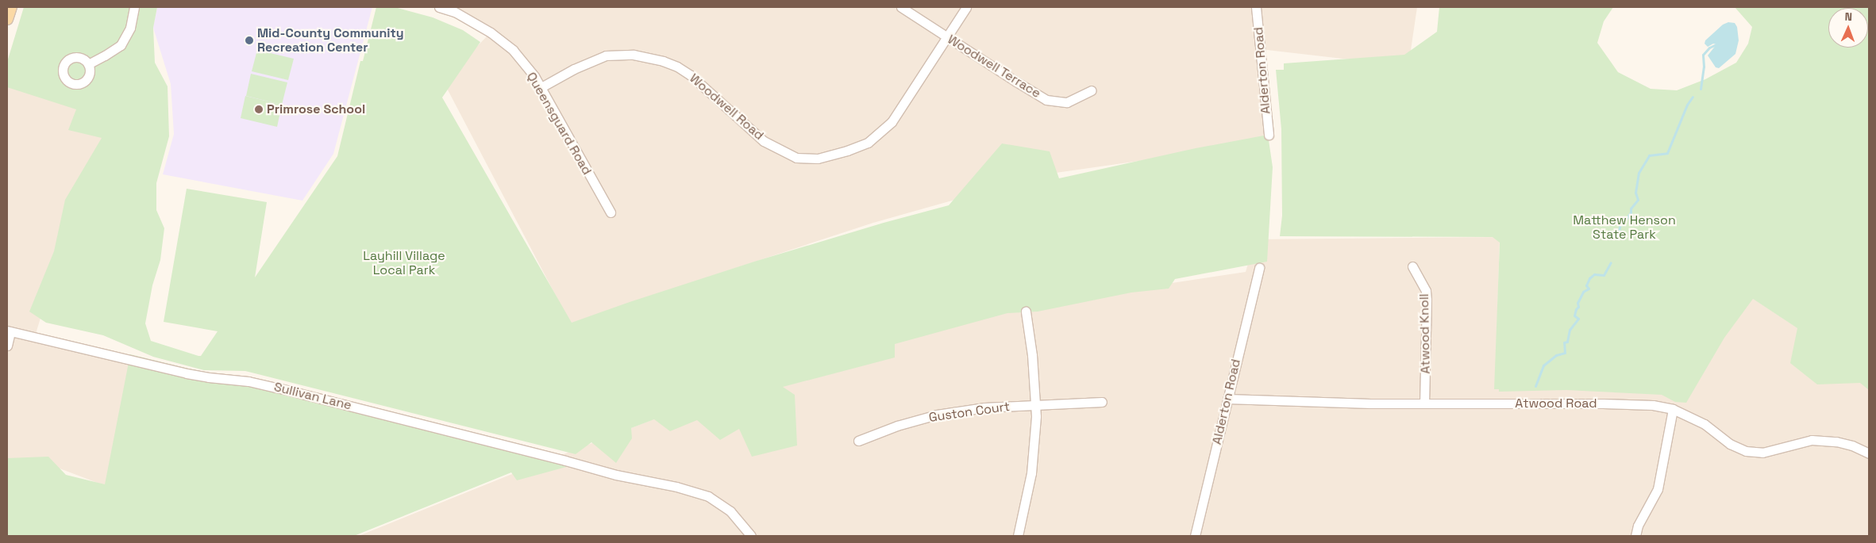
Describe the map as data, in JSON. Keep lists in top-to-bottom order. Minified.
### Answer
{"streets":{"street":["Woodwell Terrace","Alderton Road","Woodwell Road","Queensguard Road","Atwood Knoll","Sullivan Lane","Atwood Road","Guston Court"]},"crossings":[["Woodwell Terrace","Woodwell Road"],["Alderton Road","Atwood Road"],["Woodwell Road","Queensguard Road"],["Atwood Knoll","Atwood Road"]],"parks":["Matthew Henson State Park","Layhill Village Local Park"],"places":["Mid-County Community Recreation Center","Primrose School"],"north":"top"}
